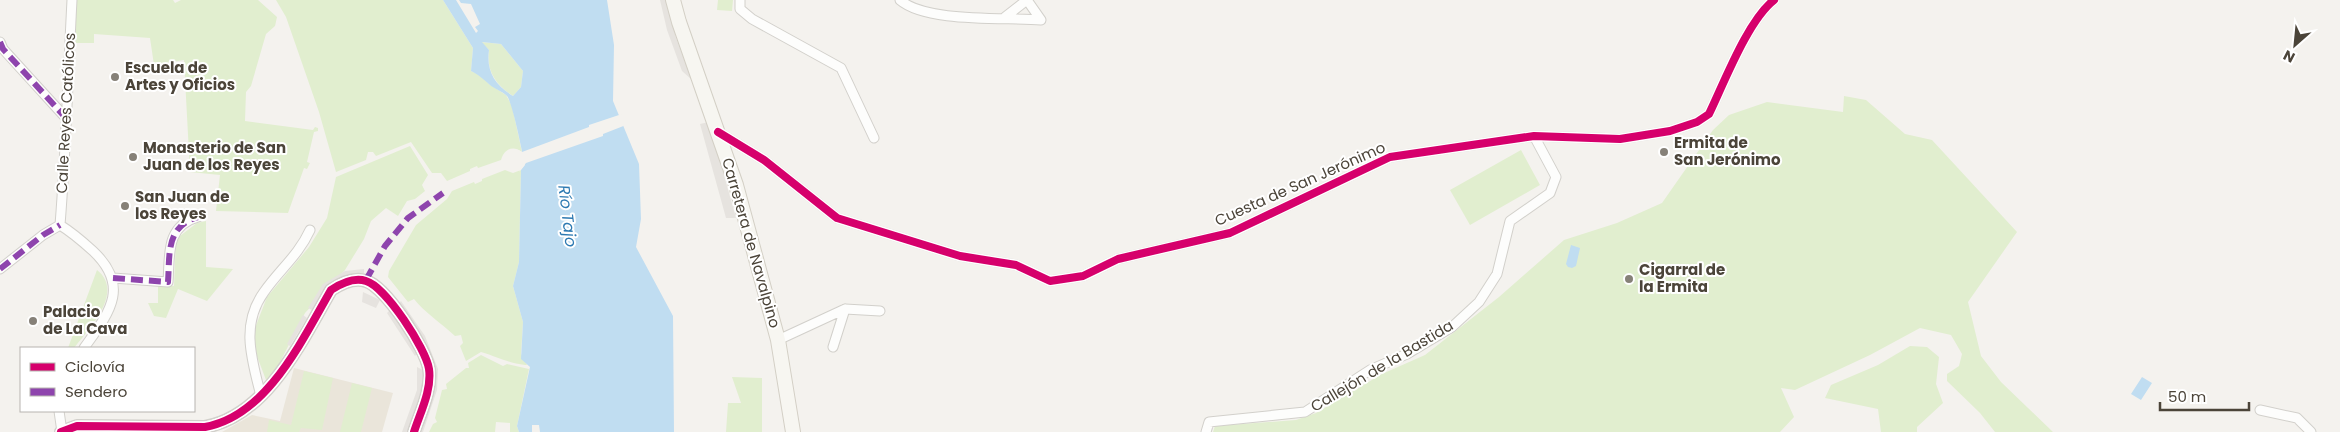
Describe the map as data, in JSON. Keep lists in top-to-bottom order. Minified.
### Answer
{"streets":{"main road":["Carretera de Navalpino"],"street":["Calle Reyes Católicos","Cuesta de San Jerónimo","Callejón de la Bastida"]},"crossings":[["Cuesta de San Jerónimo","Carretera de Navalpino"],["Cuesta de San Jerónimo","Callejón de la Bastida"]],"water":["Río Tajo"],"places":["Escuela de Artes y Oficios","Ermita de San Jerónimo","Monasterio de San Juan de los Reyes","San Juan de los Reyes","Cigarral de la Ermita","Palacio de La Cava"],"legend":["Ciclovía","Sendero"],"scale_bar":"50 m","north":"bottom left"}
